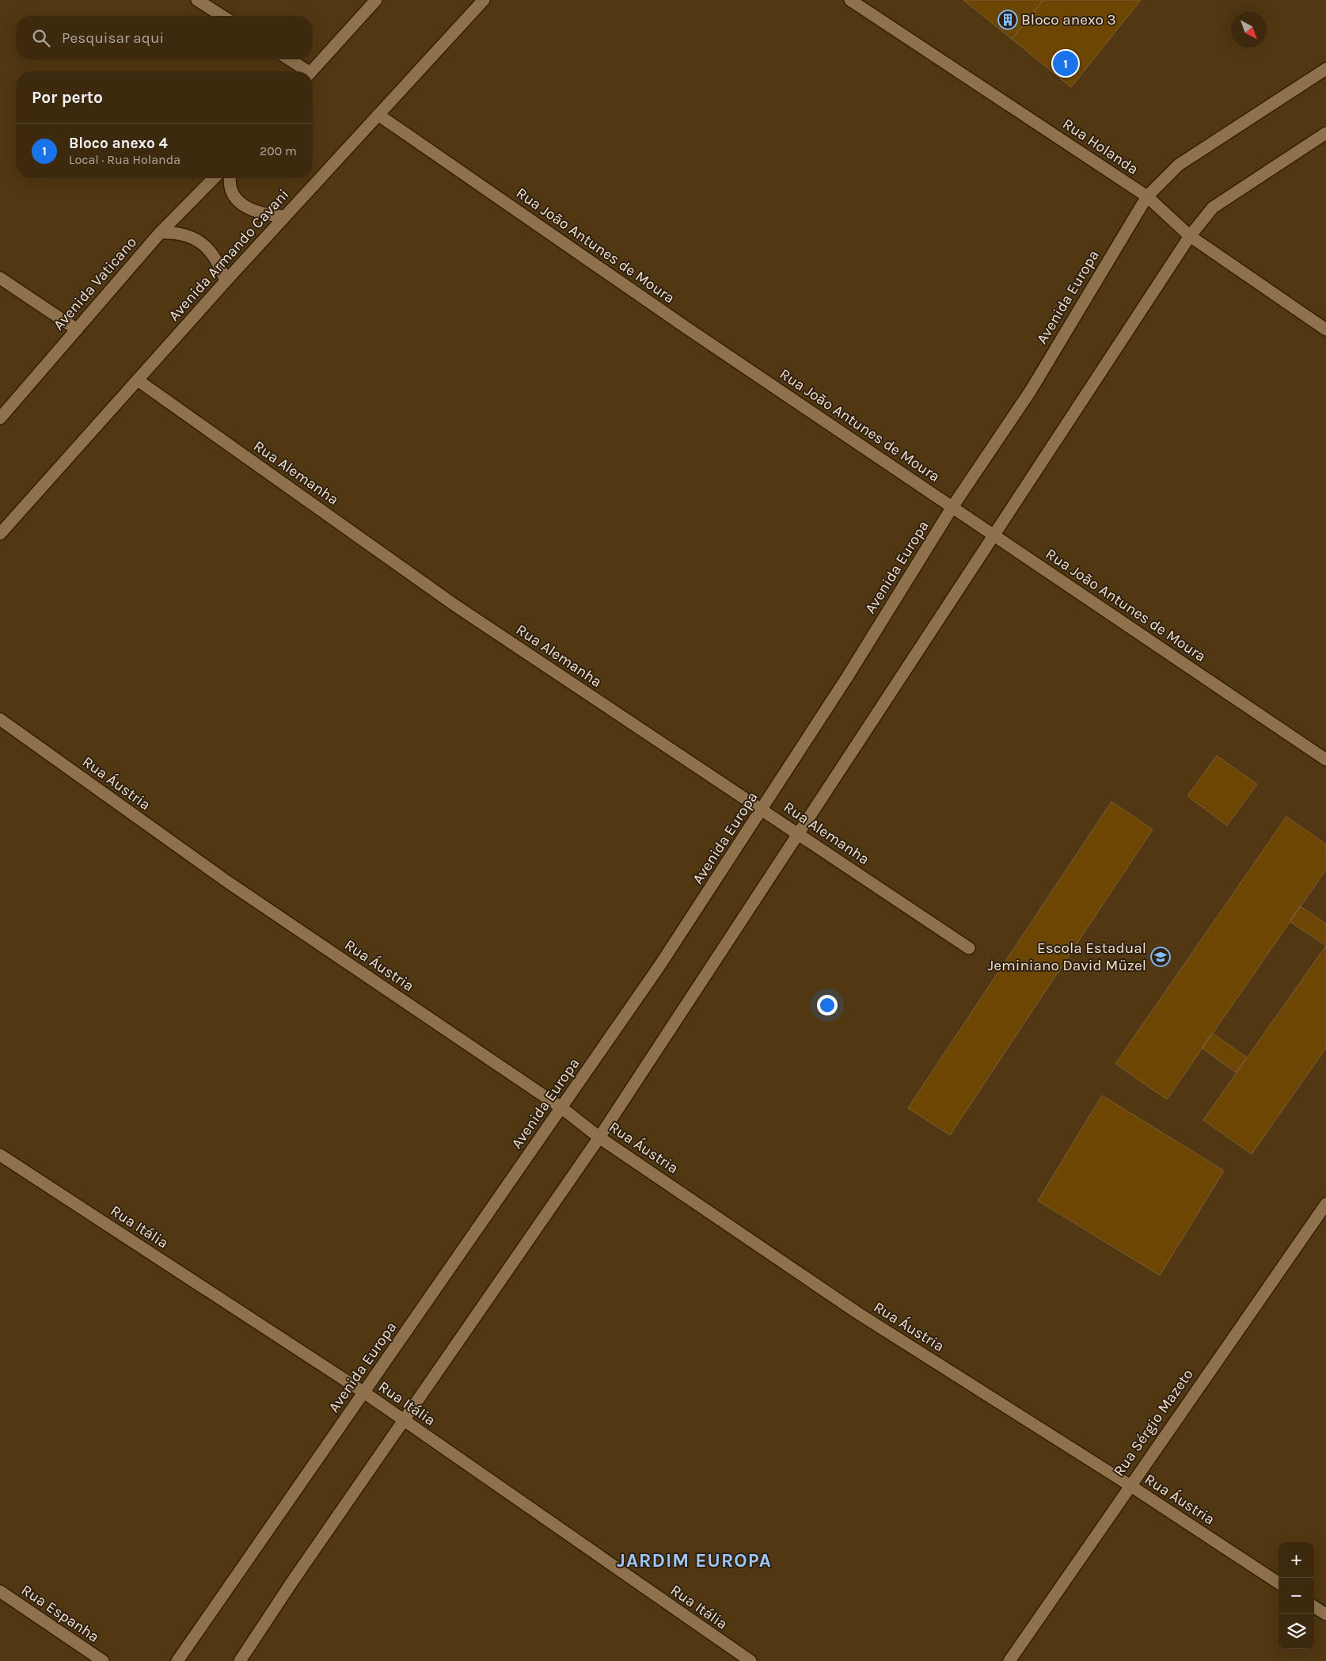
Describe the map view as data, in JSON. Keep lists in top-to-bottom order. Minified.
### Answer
{"streets":{"street":["Rua Holanda","Rua João Antunes de Moura","Avenida Armando Cavani","Avenida Vaticano","Avenida Europa","Rua Alemanha","Rua Áustria","Rua Itália","Rua Sérgio Mazeto","Rua Espanha"]},"crossings":[["Rua Holanda","Avenida Europa"],["Rua João Antunes de Moura","Avenida Armando Cavani"],["Rua João Antunes de Moura","Avenida Europa"],["Avenida Armando Cavani","Rua Alemanha"],["Avenida Europa","Rua Alemanha"],["Avenida Europa","Rua Áustria"],["Avenida Europa","Rua Itália"],["Rua Áustria","Rua Sérgio Mazeto"]],"districts":["JARDIM EUROPA"],"places":{"building":["Bloco anexo 3"],"school or university":["Escola Estadual Jeminiano David Müzel"]},"north":"bottom right","page":{"search":"Pesquisar aqui","pins":"1","heading":"Por perto","list":[{"mark":"1","name":"Bloco anexo 4","note":"Local · Rua Holanda","value":"200 m"}],"map_buttons":["+","−"]}}
